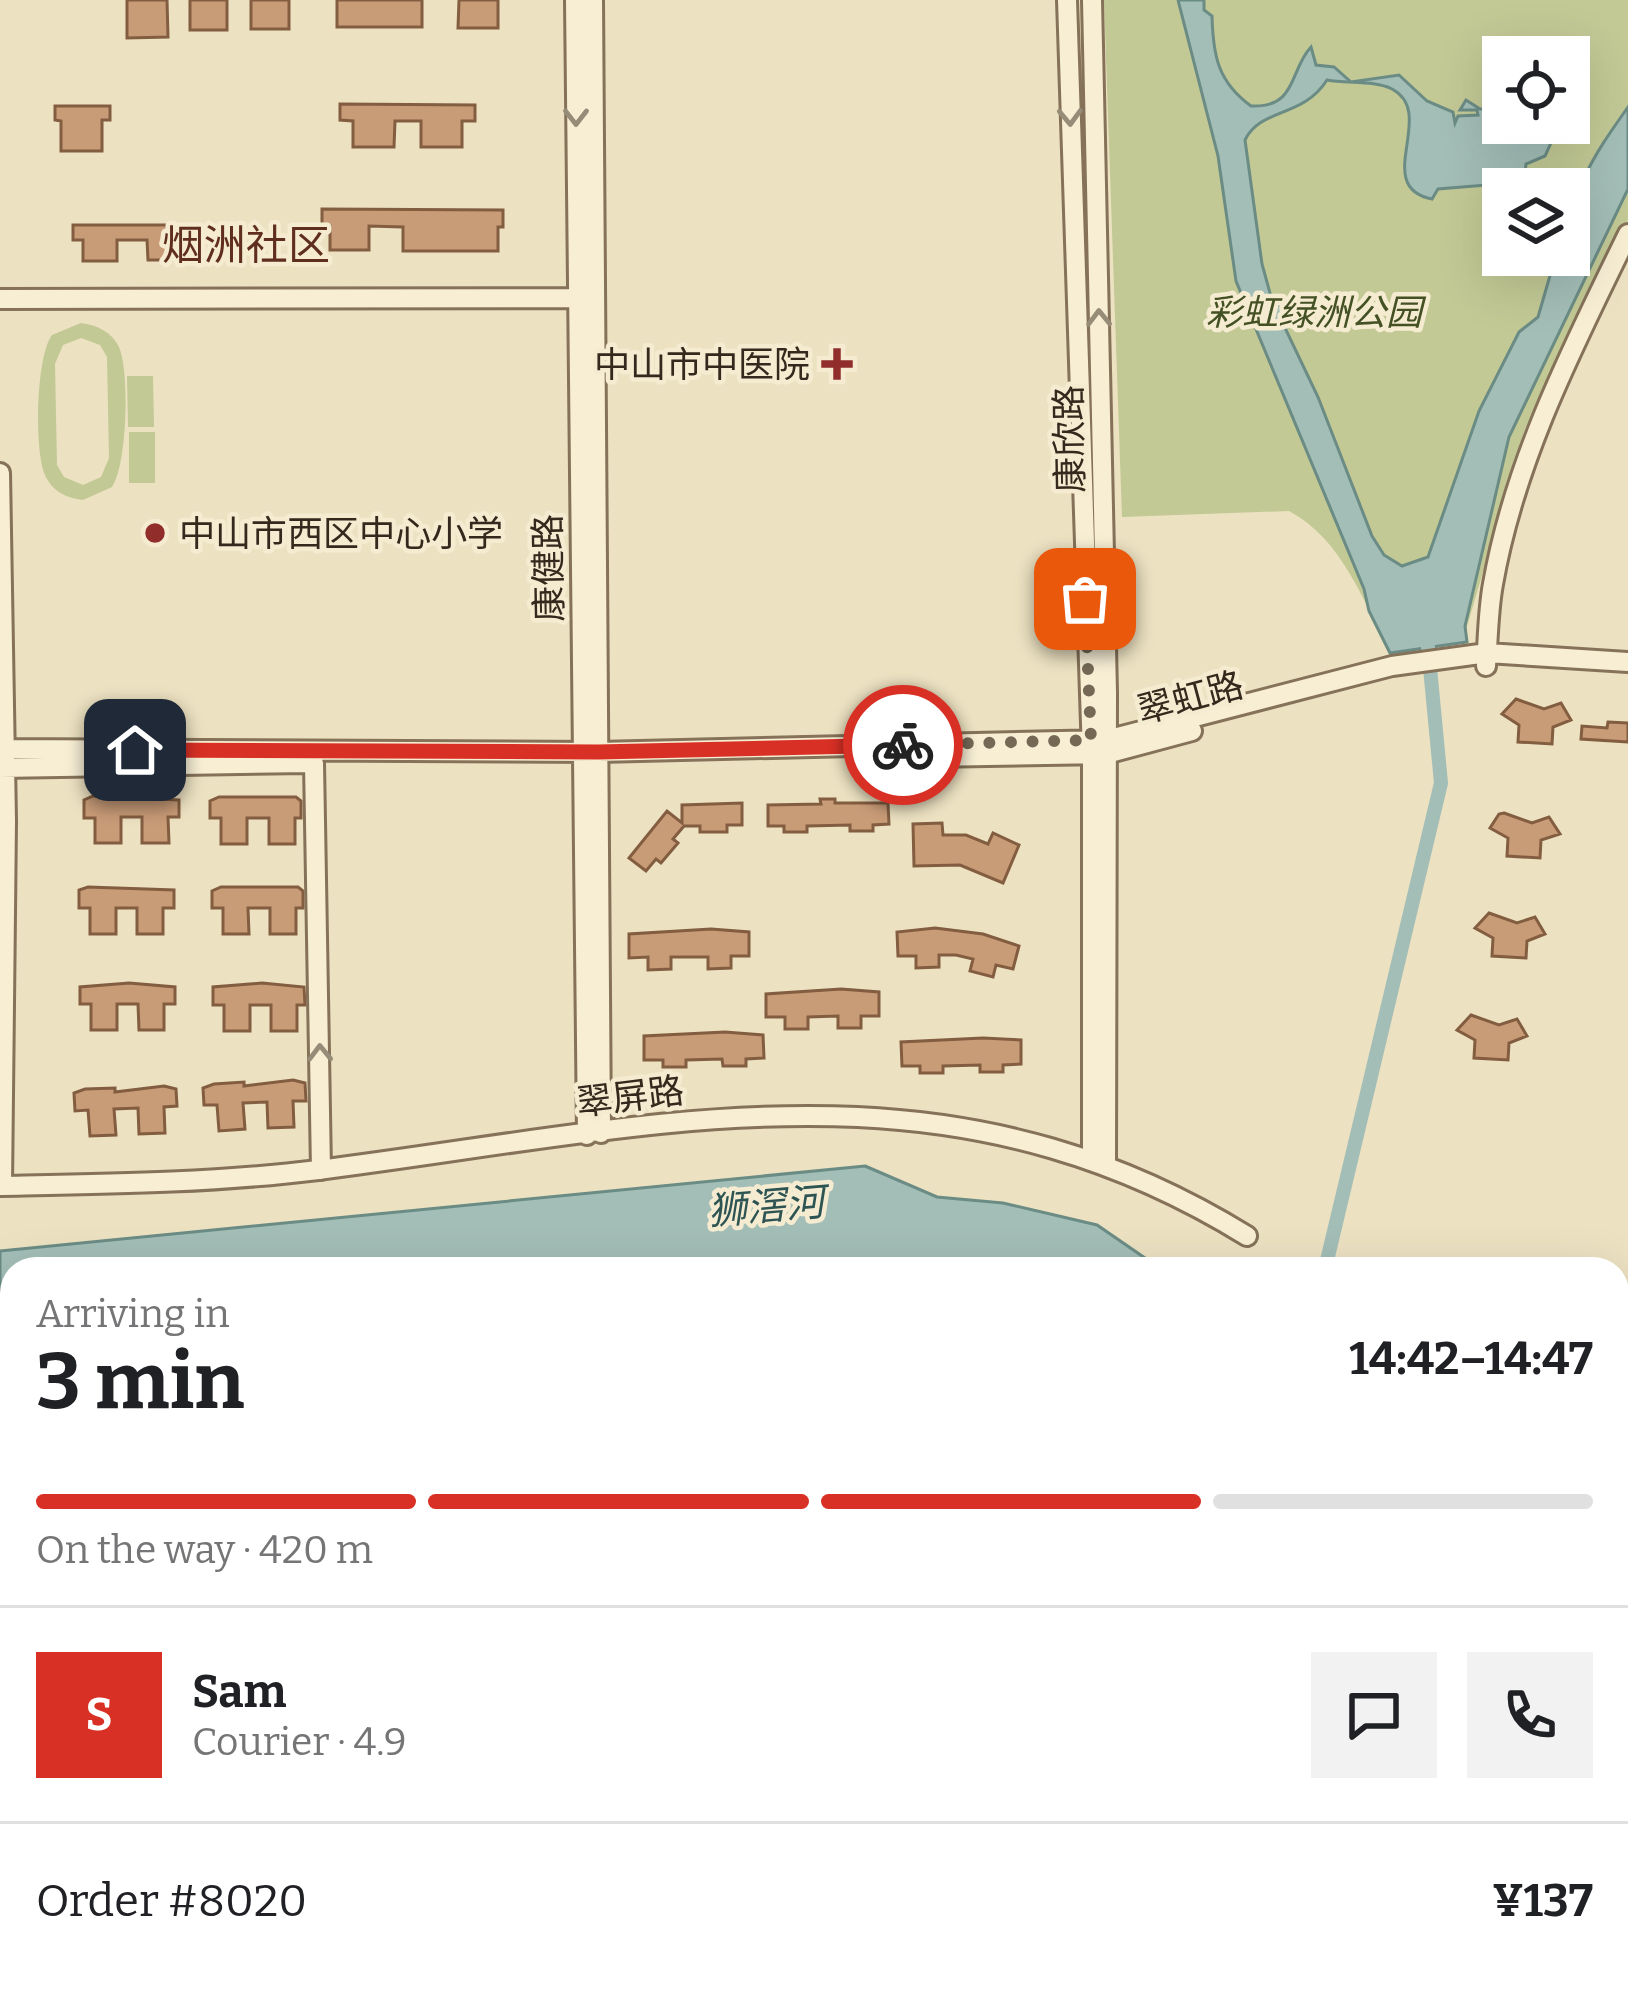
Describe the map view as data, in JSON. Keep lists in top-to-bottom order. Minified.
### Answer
{"streets":{"street":["康欣路","康健路","翠虹路","翠屏路"]},"crossings":[["康欣路","翠虹路"],["康欣路","翠屏路"],["康健路","翠虹路"],["康健路","翠屏路"]],"districts":["烟洲社区"],"water":["狮滘河"],"parks":["彩虹绿洲公园"],"places":{"health":["中山市中医院"],"other":["中山市西区中心小学"]},"page":{"heading":["3 min","Arriving in","14:42–14:47"],"panel":["Sam","Courier · 4.9","Order #8020","¥137"],"bar":"On the way · 420 m","round":"S"}}
